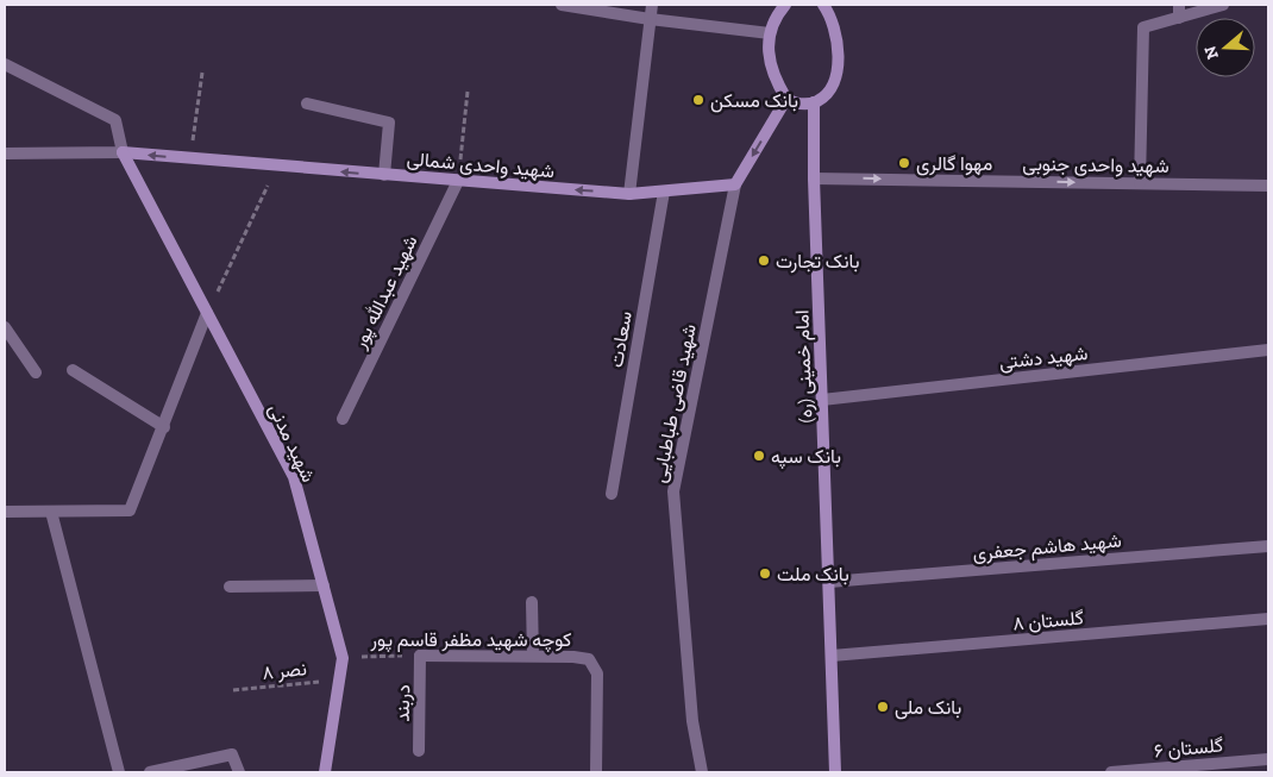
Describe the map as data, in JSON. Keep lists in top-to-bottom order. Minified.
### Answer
{"streets":{"street":["شهید واحدی شمالی","شهید واحدی جنوبی","شهید عبدالله پور","سعادت","شهید دشتی","امام خمینی (ره)","شهید قاضی طباطبایی","شهيد مدنی","شهيد هاشم جعفری","گلستان ۸","کوچه شهید مظفر قاسم پور","دربند","گلستان ۶"],"path":["نصر ۸"]},"crossings":[["شهید واحدی شمالی","شهید عبدالله پور"],["شهید واحدی شمالی","سعادت"],["شهید واحدی شمالی","شهید قاضی طباطبایی"],["شهید واحدی شمالی","شهيد مدنی"],["شهید واحدی جنوبی","امام خمینی (ره)"],["شهید دشتی","امام خمینی (ره)"],["امام خمینی (ره)","شهيد هاشم جعفری"],["امام خمینی (ره)","گلستان ۸"],["شهيد مدنی","کوچه شهید مظفر قاسم پور"],["شهيد مدنی","نصر ۸"],["کوچه شهید مظفر قاسم پور","دربند"]],"one_way":["شهید واحدی شمالی","شهید واحدی جنوبی"],"places":["بانک مسکن","مهوا گالری","بانک تجارت","بانک سپه","بانک ملت","بانک ملی"],"north":"left"}
